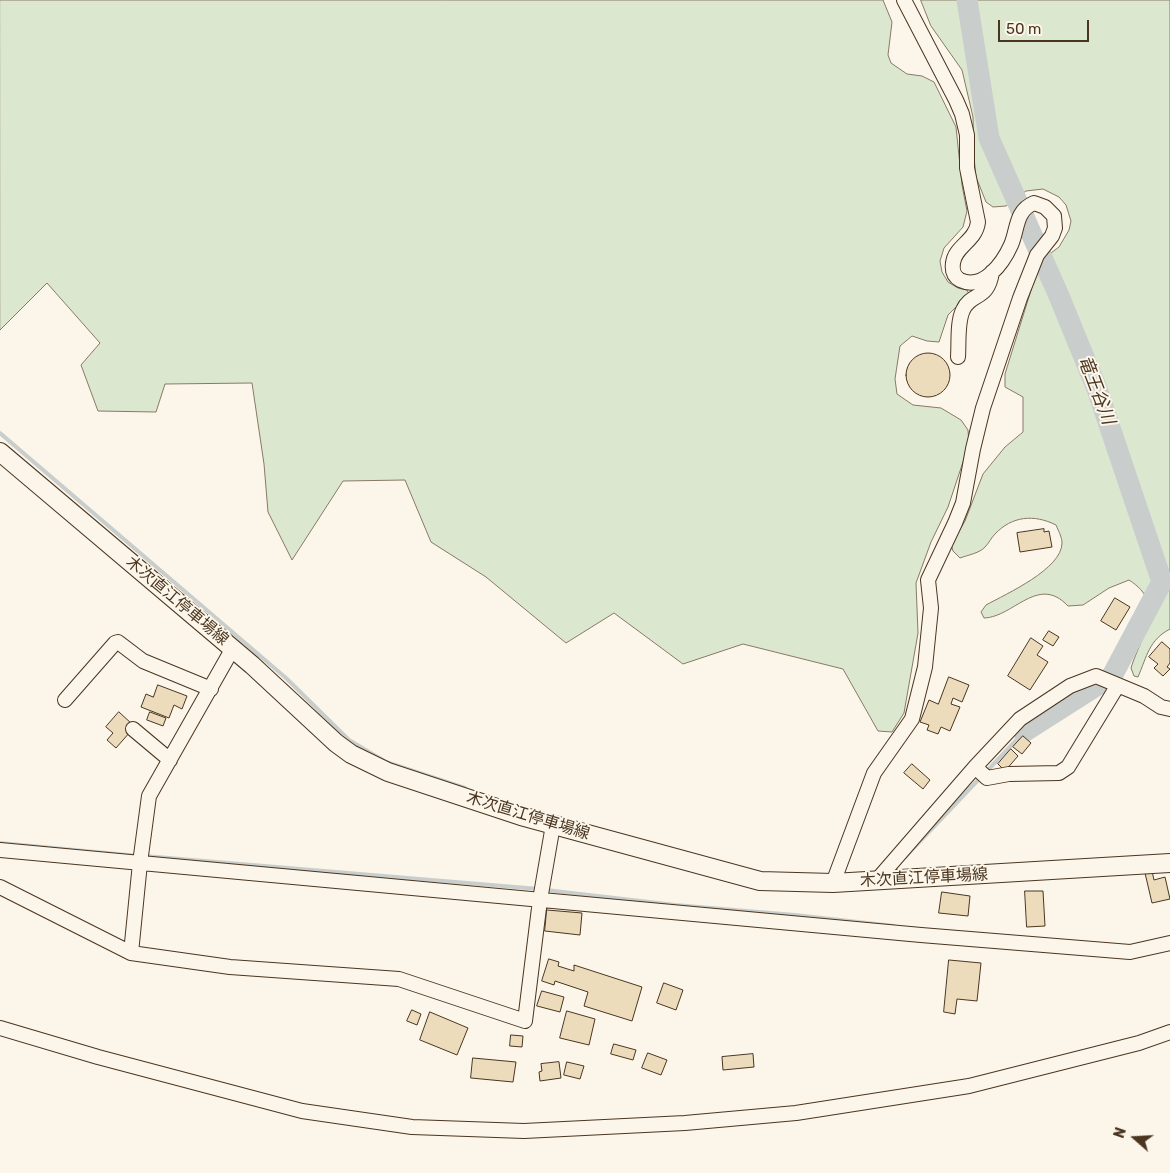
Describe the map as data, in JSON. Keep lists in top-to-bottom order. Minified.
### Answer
{"streets":{"main road":["木次直江停車場線"]},"water":["竜王谷川"],"scale_bar":"50 m","north":"left"}
